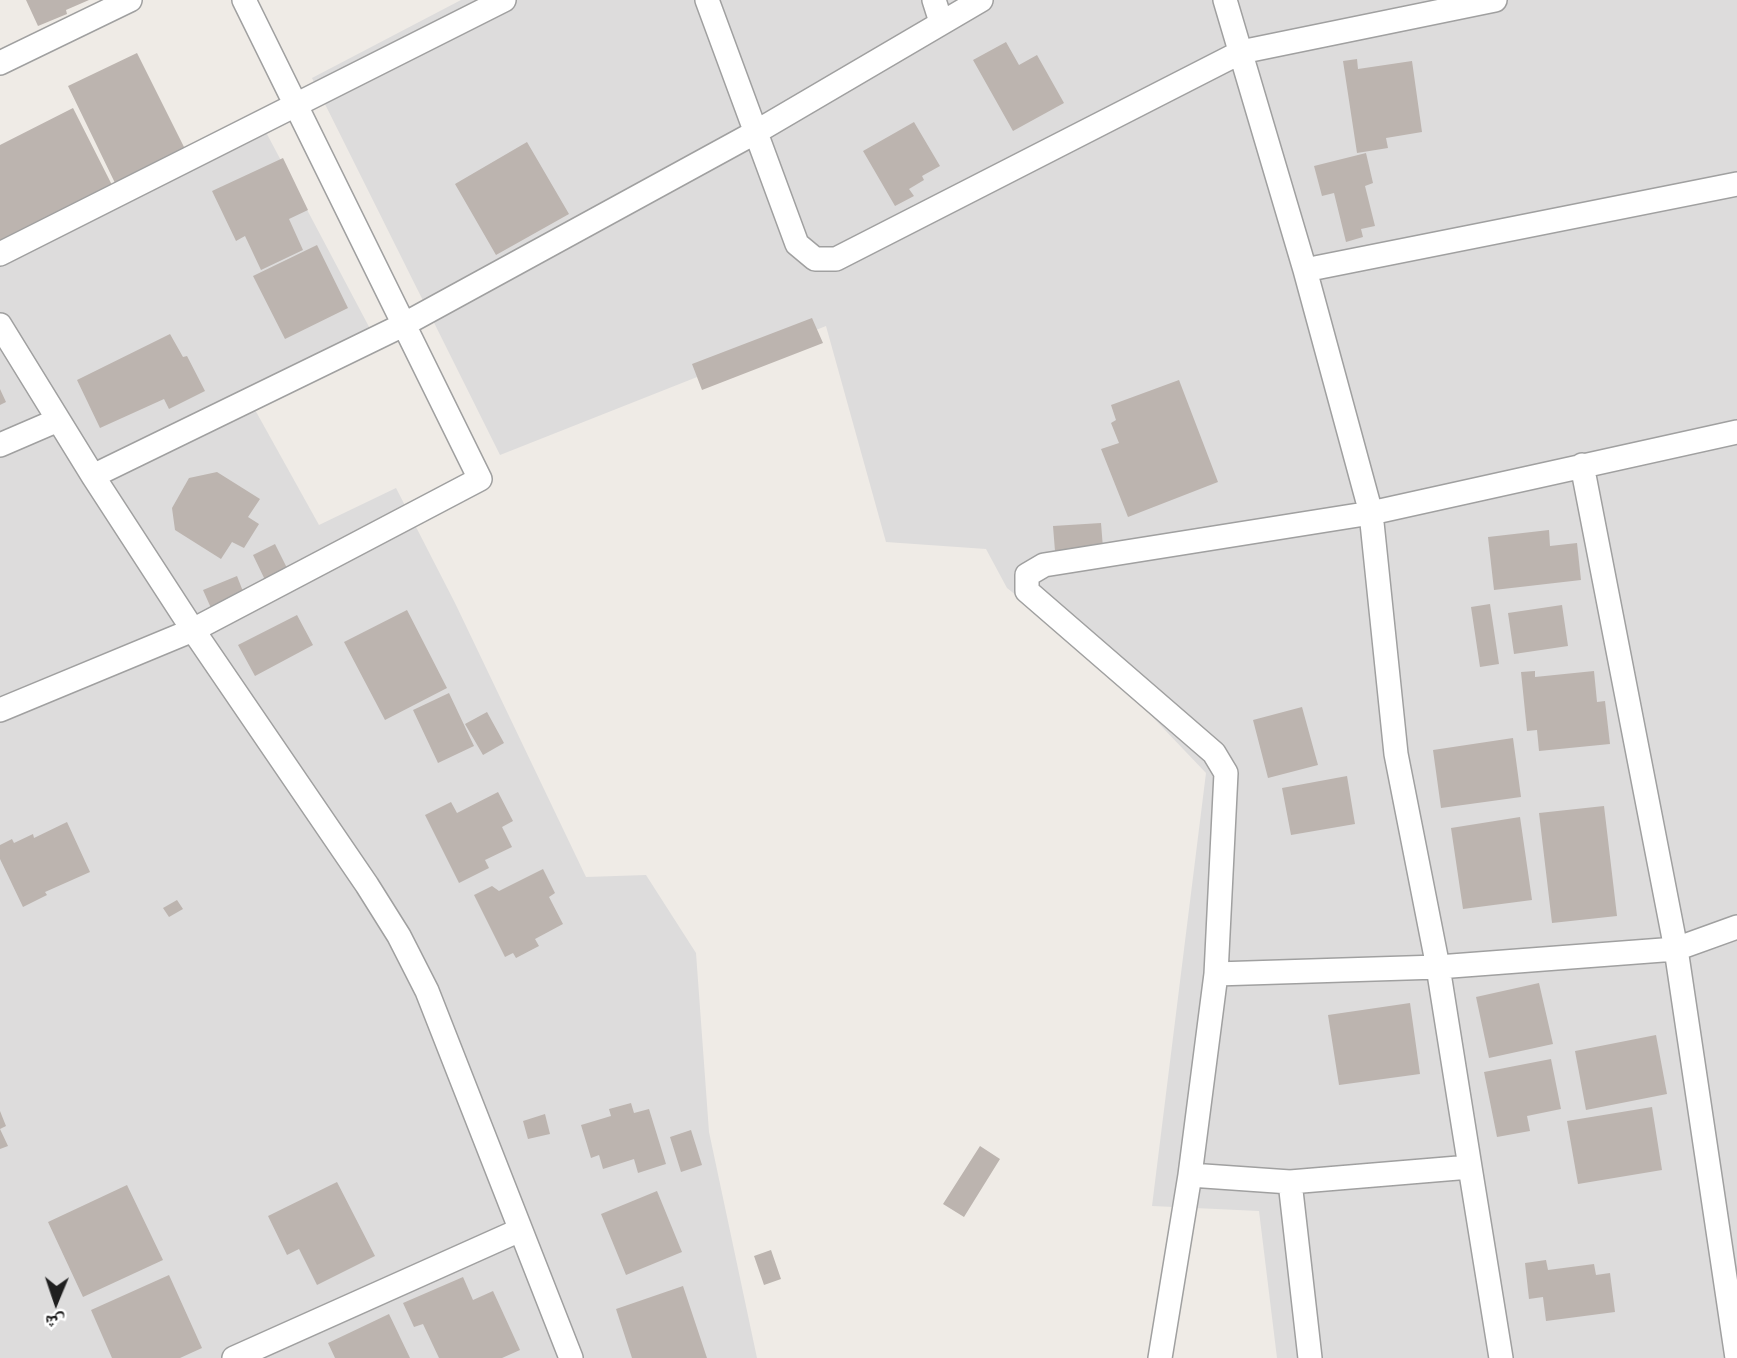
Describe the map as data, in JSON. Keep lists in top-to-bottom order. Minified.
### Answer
{"north":"bottom"}
